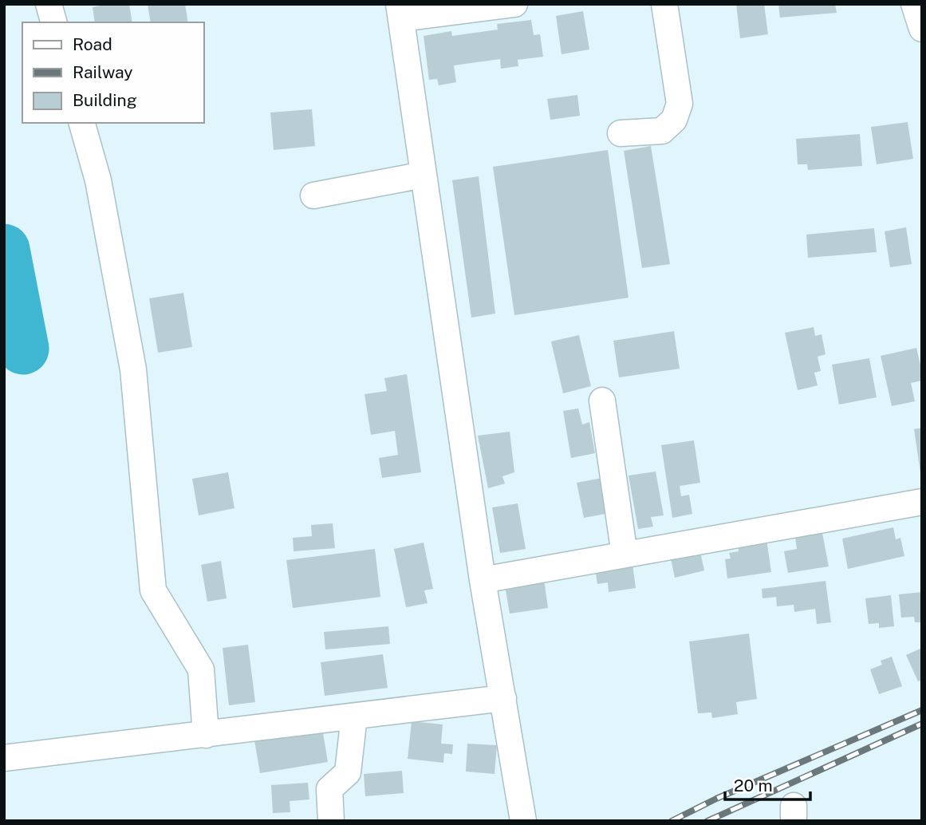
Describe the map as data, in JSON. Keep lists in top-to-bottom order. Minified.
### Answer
{"legend":["Road","Railway","Building"],"scale_bar":"20 m"}
